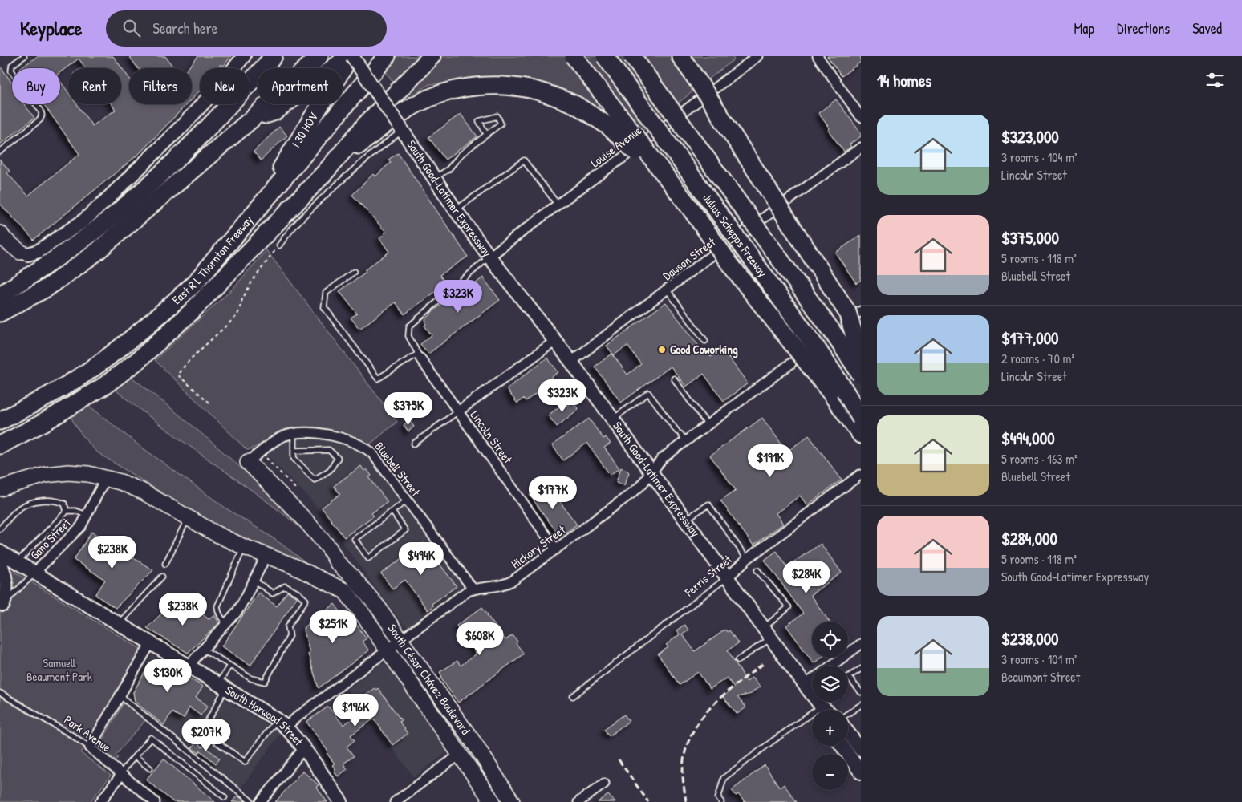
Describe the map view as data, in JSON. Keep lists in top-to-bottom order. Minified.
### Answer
{"streets":{"highway":["I 30 HOV","Julius Schepps Freeway","East R L Thornton Freeway"],"main road":["South Good-Latimer Expressway","South César Chávez Boulevard","South Harwood Street"],"street":["Louise Avenue","Dawson Street","Lincoln Street","Bluebell Street","Gano Street","Hickory Street","Ferris Street","Park Avenue"]},"crossings":[["I 30 HOV","South Good-Latimer Expressway"],["I 30 HOV","East R L Thornton Freeway"],["Louise Avenue","South Good-Latimer Expressway"],["South Good-Latimer Expressway","Dawson Street"],["South Good-Latimer Expressway","Hickory Street"],["South Good-Latimer Expressway","Ferris Street"],["Lincoln Street","Hickory Street"],["Bluebell Street","Hickory Street"],["Bluebell Street","South César Chávez Boulevard"],["Gano Street","South Harwood Street"],["Hickory Street","South César Chávez Boulevard"],["Hickory Street","South Harwood Street"]],"parks":["Samuell Beaumont Park"],"places":["Good Coworking"],"page":{"header":"Keyplace","search":"Search here","nav":["Map","Directions","Saved"],"heading":"14 homes","chip":["Buy","Rent","Filters","New","Apartment"],"list":[{"name":"$323,000","note":"3 rooms · 104 m² · Lincoln Street"},{"name":"$375,000","note":"5 rooms · 118 m² · Bluebell Street"},{"name":"$177,000","note":"2 rooms · 70 m² · Lincoln Street"},{"name":"$494,000","note":"5 rooms · 163 m² · Bluebell Street"},{"name":"$284,000","note":"5 rooms · 118 m² · South Good-Latimer Expressway"},{"name":"$238,000","note":"3 rooms · 101 m² · Beaumont Street"}],"price":["$323K","$323K","$375K","$191K","$177K","$238K","$494K","$284K","$238K","$251K","$608K","$130K","$196K","$207K"],"map_buttons":["+","−"]}}
